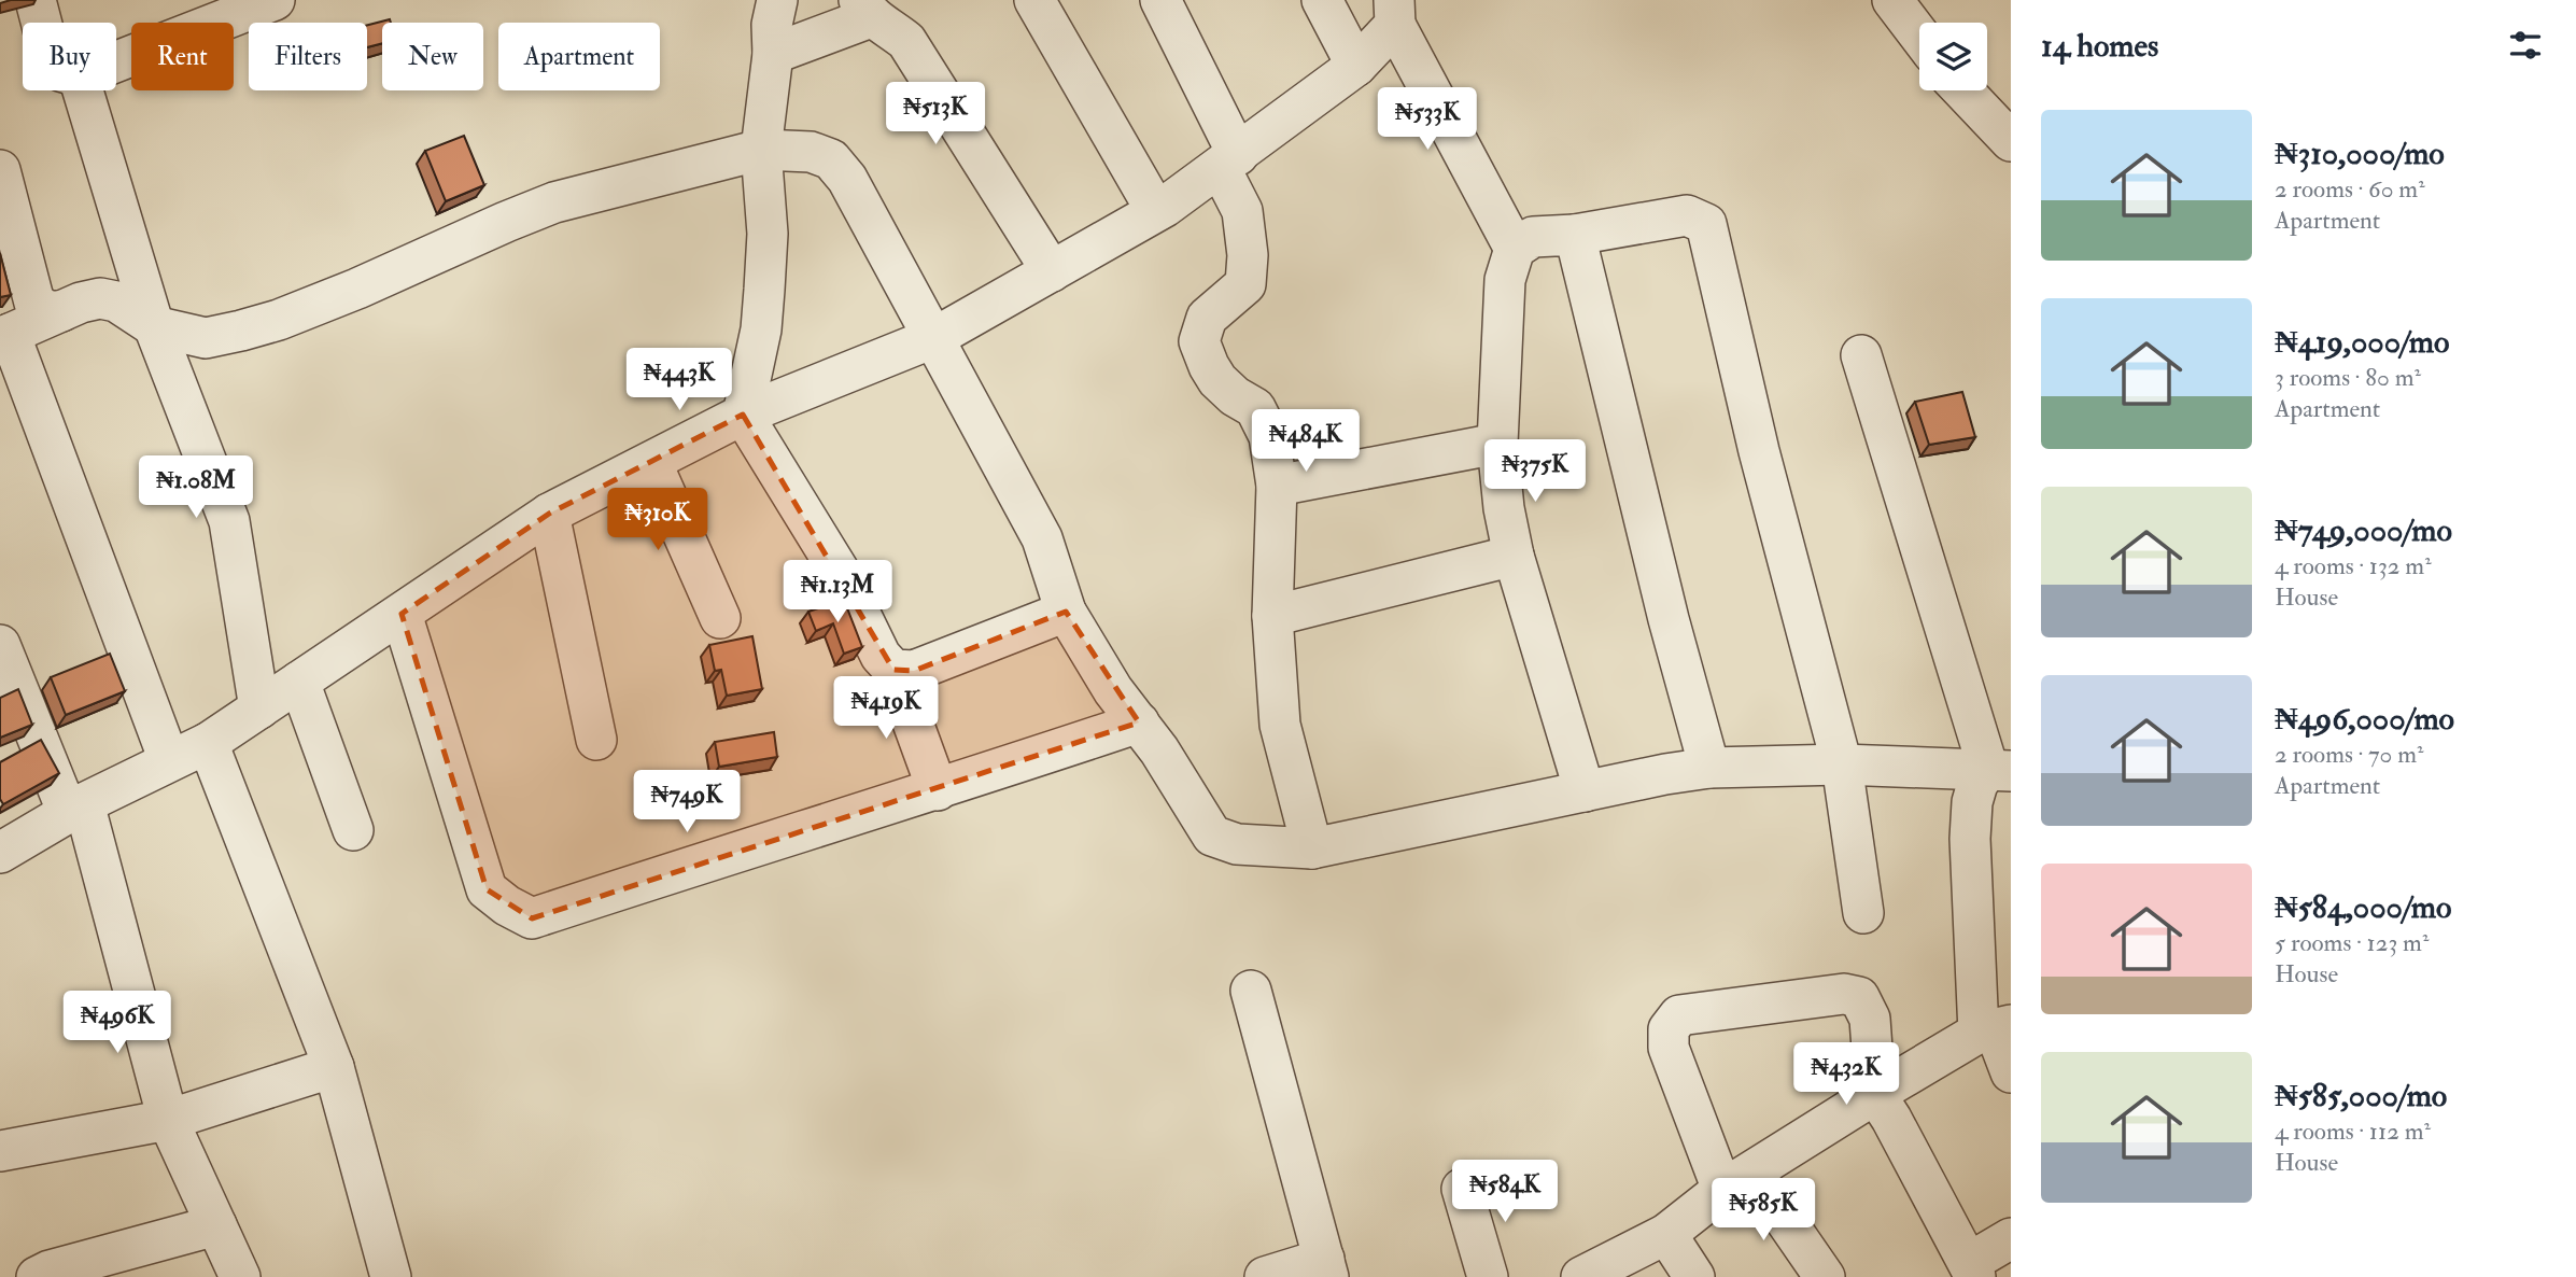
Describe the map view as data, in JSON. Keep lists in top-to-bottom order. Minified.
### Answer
{"page":{"heading":"14 homes","chip":["Buy","Rent","Filters","New","Apartment"],"price":["₦513K","₦533K","₦443K","₦484K","₦375K","₦1.08M","₦310K","₦1.13M","₦419K","₦749K","₦496K","₦432K","₦584K","₦585K"],"list":[{"name":"₦310,000/mo","note":"2 rooms · 60 m² · Apartment"},{"name":"₦419,000/mo","note":"3 rooms · 80 m² · Apartment"},{"name":"₦749,000/mo","note":"4 rooms · 132 m² · House"},{"name":"₦496,000/mo","note":"2 rooms · 70 m² · Apartment"},{"name":"₦584,000/mo","note":"5 rooms · 123 m² · House"},{"name":"₦585,000/mo","note":"4 rooms · 112 m² · House"}]}}
